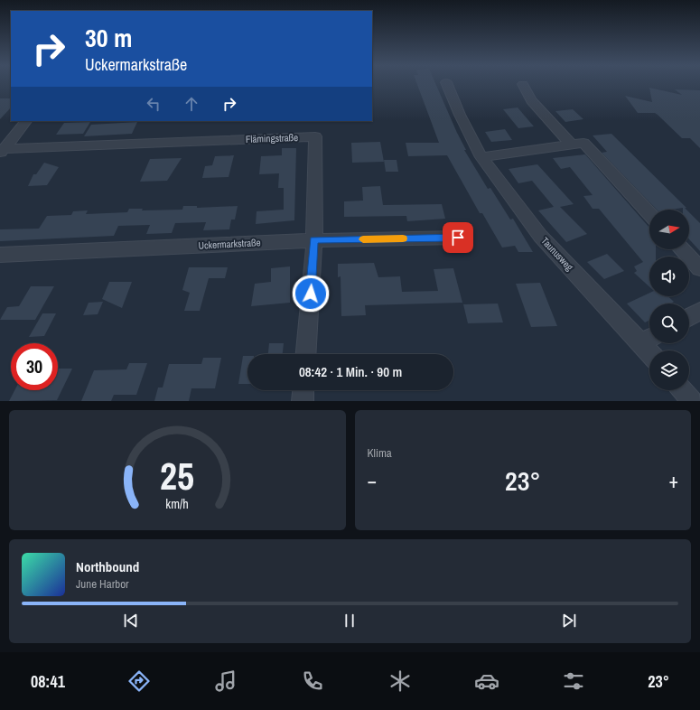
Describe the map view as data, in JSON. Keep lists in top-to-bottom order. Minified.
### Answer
{"streets":{"street":["Flämingstraße","Uckermarkstraße","Taunusweg"]},"crossings":[["Flämingstraße","Uckermarkstraße"]],"north":"right","page":{"turn":["30 m","Uckermarkstraße"],"limit":"30","trip":"08:42 · 1 Min. · 90 m","tile":"Klima","heat":["−","23°","+"],"song":["Northbound","June Harbor"],"tabs":["08:41","23°"],"gauge":["25","km/h"]}}
